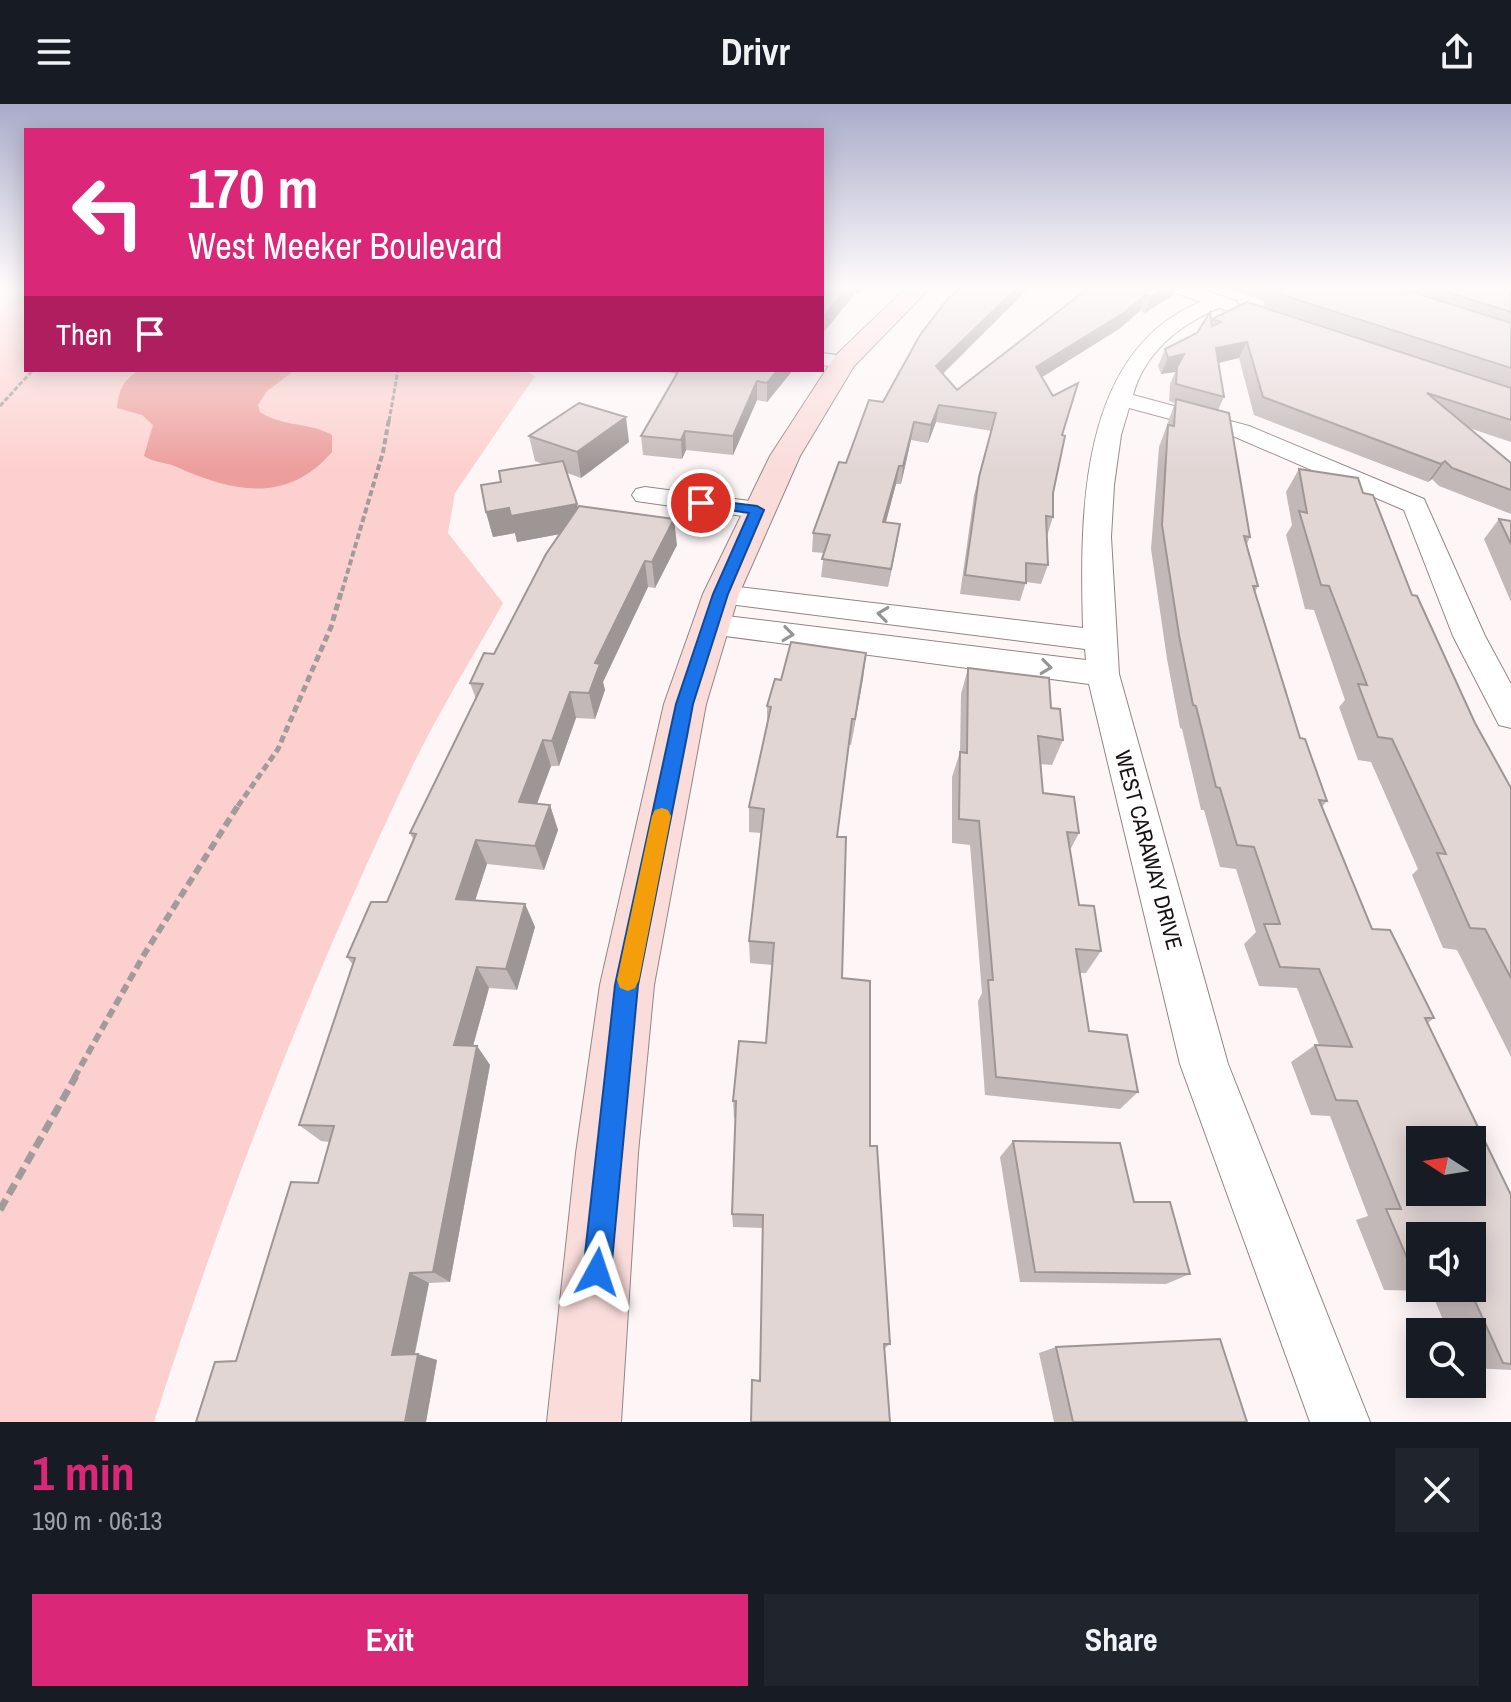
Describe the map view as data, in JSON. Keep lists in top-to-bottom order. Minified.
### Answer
{"streets":{"street":["WEST CARAWAY DRIVE"]},"north":"left","page":{"header":"Drivr","turn":["170 m","West Meeker Boulevard"],"then":"Then","heading":["1 min","190 m · 06:13"],"buttons":["Exit","Share"]}}
